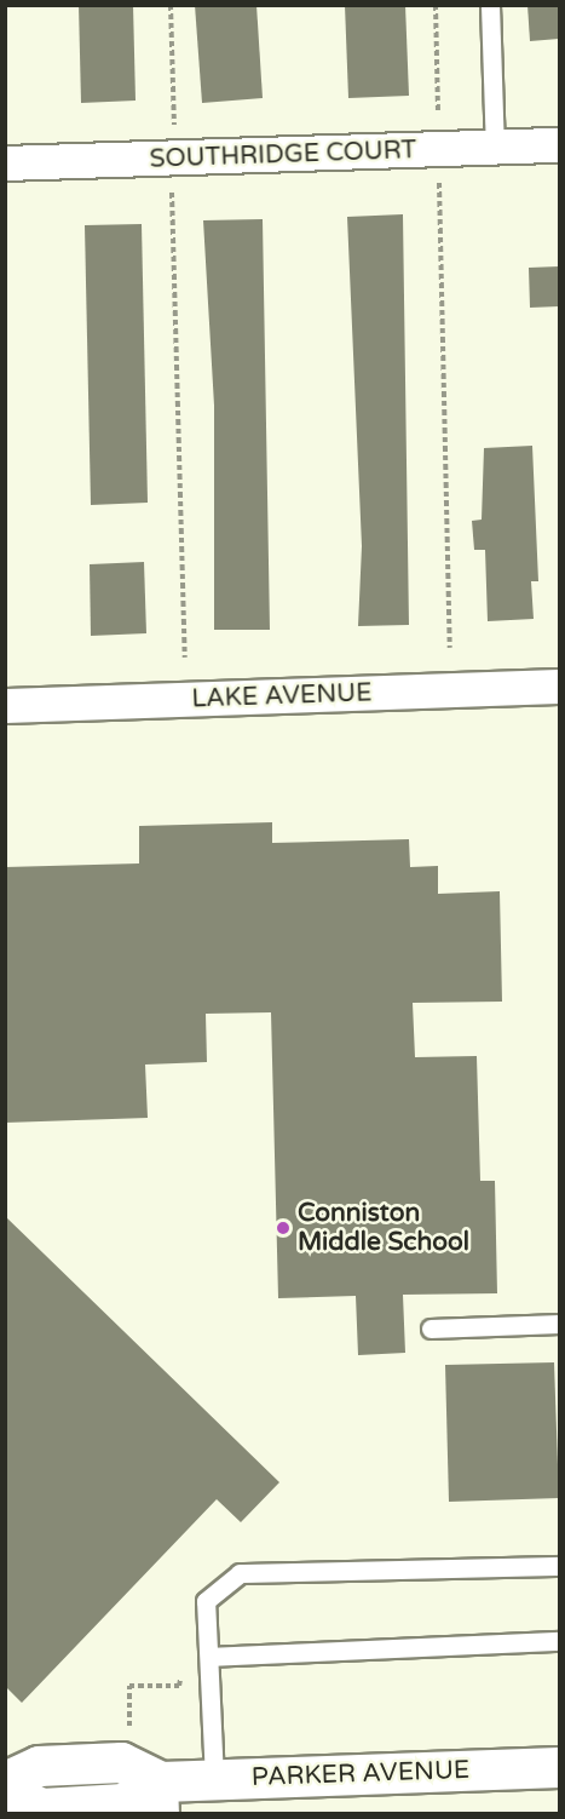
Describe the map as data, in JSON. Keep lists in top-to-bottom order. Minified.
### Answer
{"streets":{"street":["SOUTHRIDGE COURT","LAKE AVENUE","PARKER AVENUE"]},"places":["Conniston Middle School"]}
